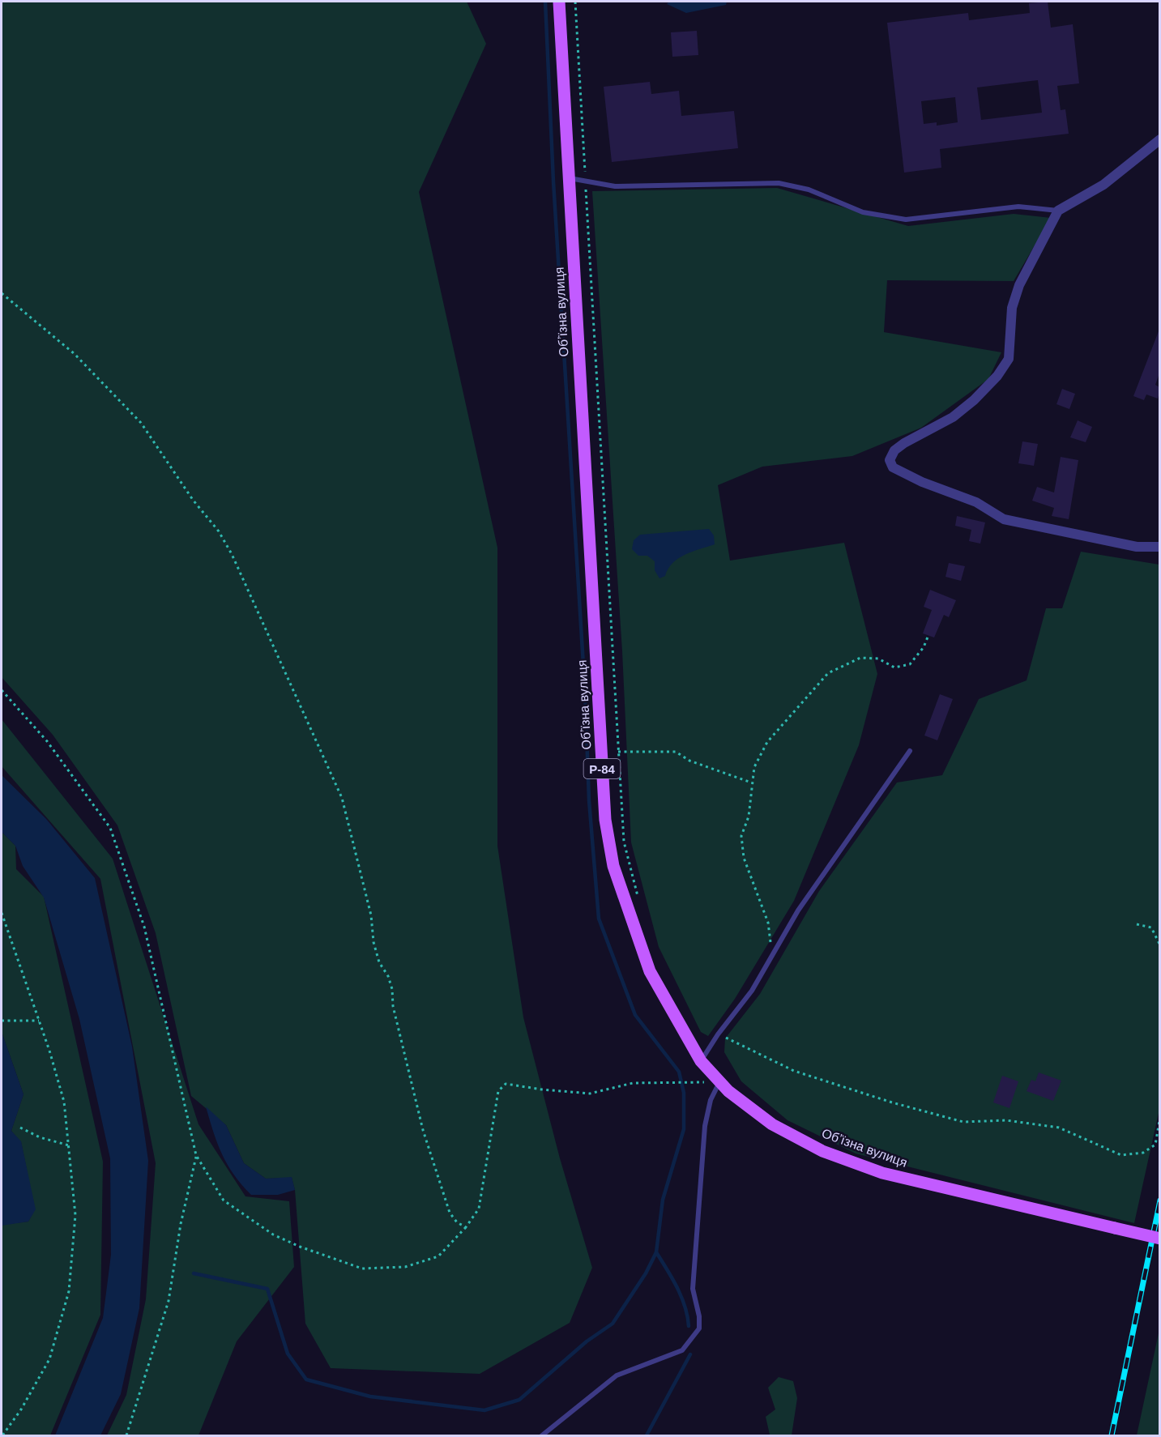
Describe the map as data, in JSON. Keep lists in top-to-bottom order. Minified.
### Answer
{"streets":{"main road":["Обʼїзна вулиця","Р-84"]}}
